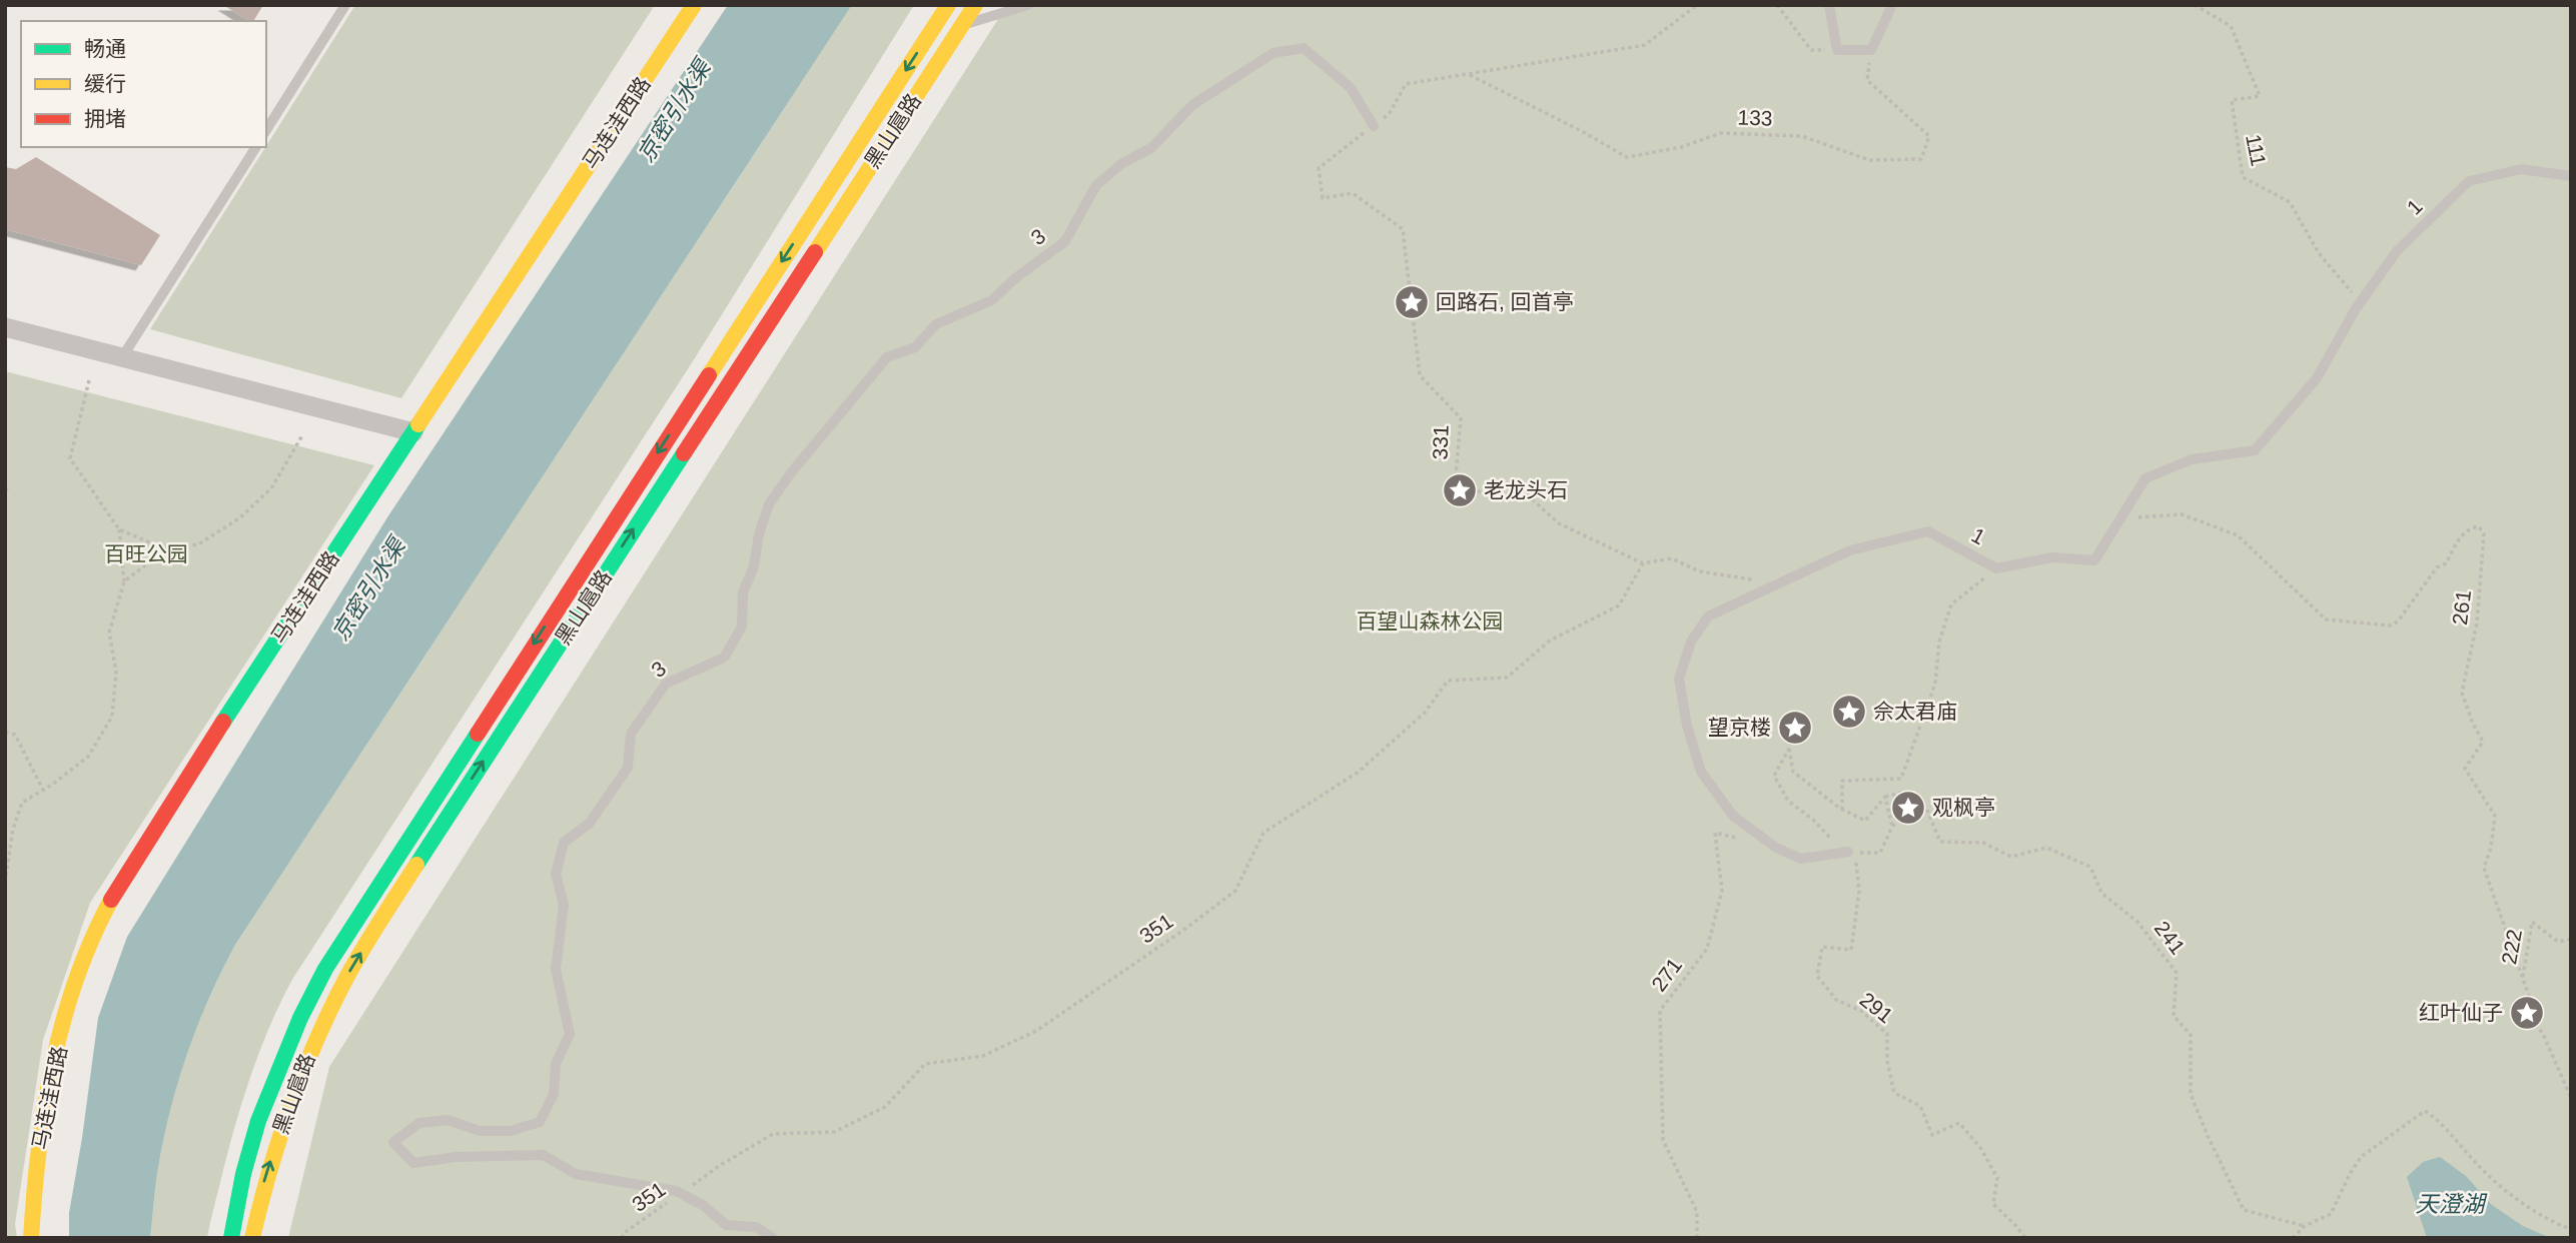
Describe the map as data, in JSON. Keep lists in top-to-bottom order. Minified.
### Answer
{"streets":{"main road":["马连洼西路","黑山扈路"],"lane":["1","3"],"path":["133","111","331","261","351","241","222","271","291"]},"crossings":[["111","1"],["1","331"],["1","261"],["1","291"],["3","331"],["3","351"],["331","351"],["261","222"]],"water":["京密引水渠","天澄湖"],"parks":["百旺公园","百望山森林公园"],"places":{"place":["回路石, 回首亭","老龙头石","佘太君庙","望京楼","观枫亭","红叶仙子"]},"legend":["畅通","缓行","拥堵"]}
